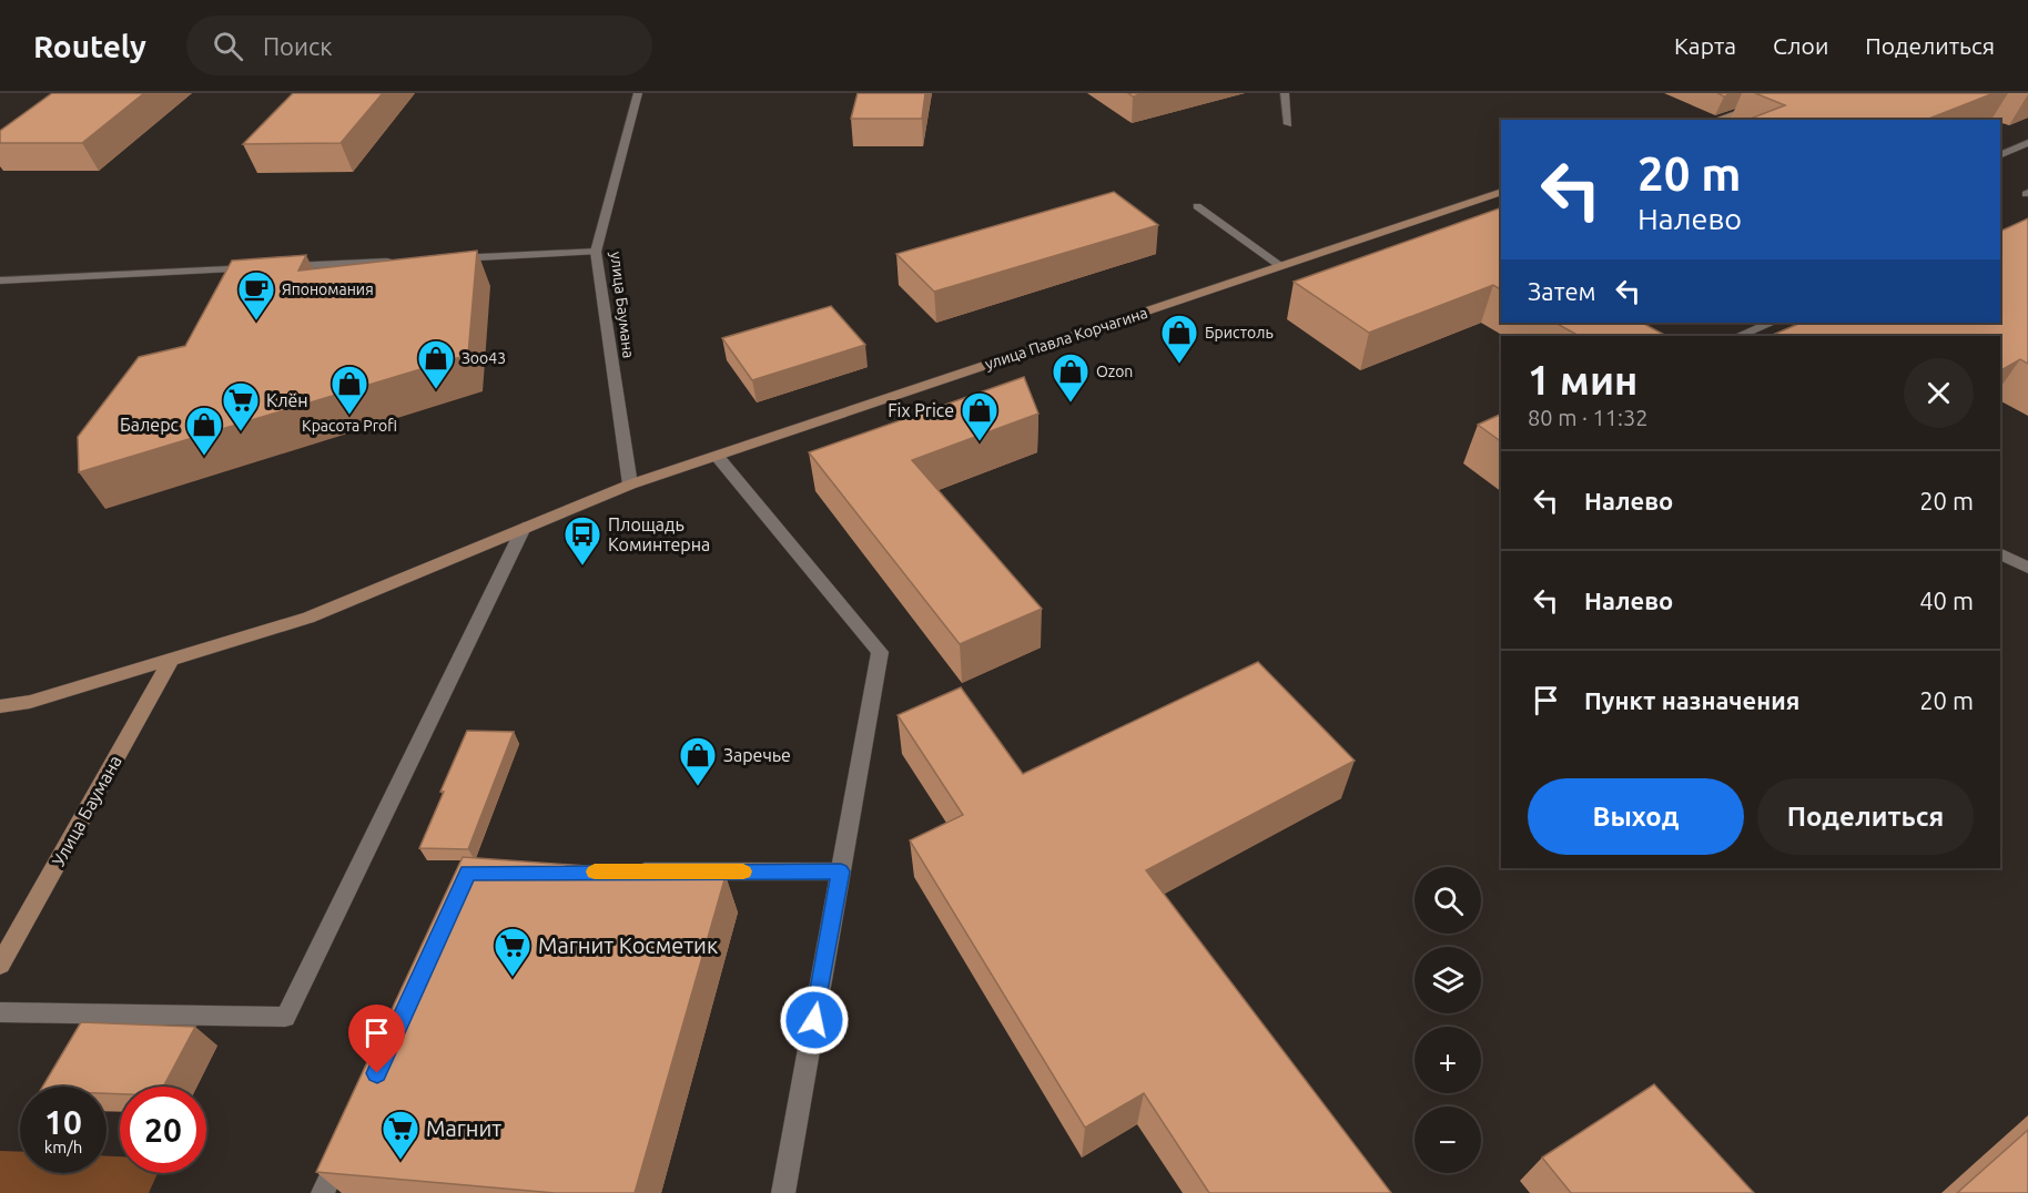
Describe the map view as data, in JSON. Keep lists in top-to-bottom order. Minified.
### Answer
{"streets":{"main road":["улица Павла Корчагина","Улица Баумана"],"street":["улица Баумана"]},"crossings":[["улица Баумана","улица Павла Корчагина"],["улица Павла Корчагина","Улица Баумана"]],"places":{"cafe":["Япономания"],"shop":["Бристоль","Зоо43","Ozon","Красота Profi","Fix Price","Балерс","Заречье"],"supermarket":["Клён","Магнит Косметик","Магнит"],"bus stop":["Площадь Коминтерна"]},"page":{"header":"Routely","search":"Поиск","nav":["Карта","Слои","Поделиться"],"turn":["20 m","Налево"],"then":"Затем","heading":["1 мин","80 m · 11:32"],"list":[{"name":"Налево","value":"20 m"},{"name":"Налево","value":"40 m"},{"name":"Пункт назначения","value":"20 m"}],"buttons":["Выход","Поделиться"],"map_buttons":["+","−"],"speed":"10 km/h","limit":"20"}}
